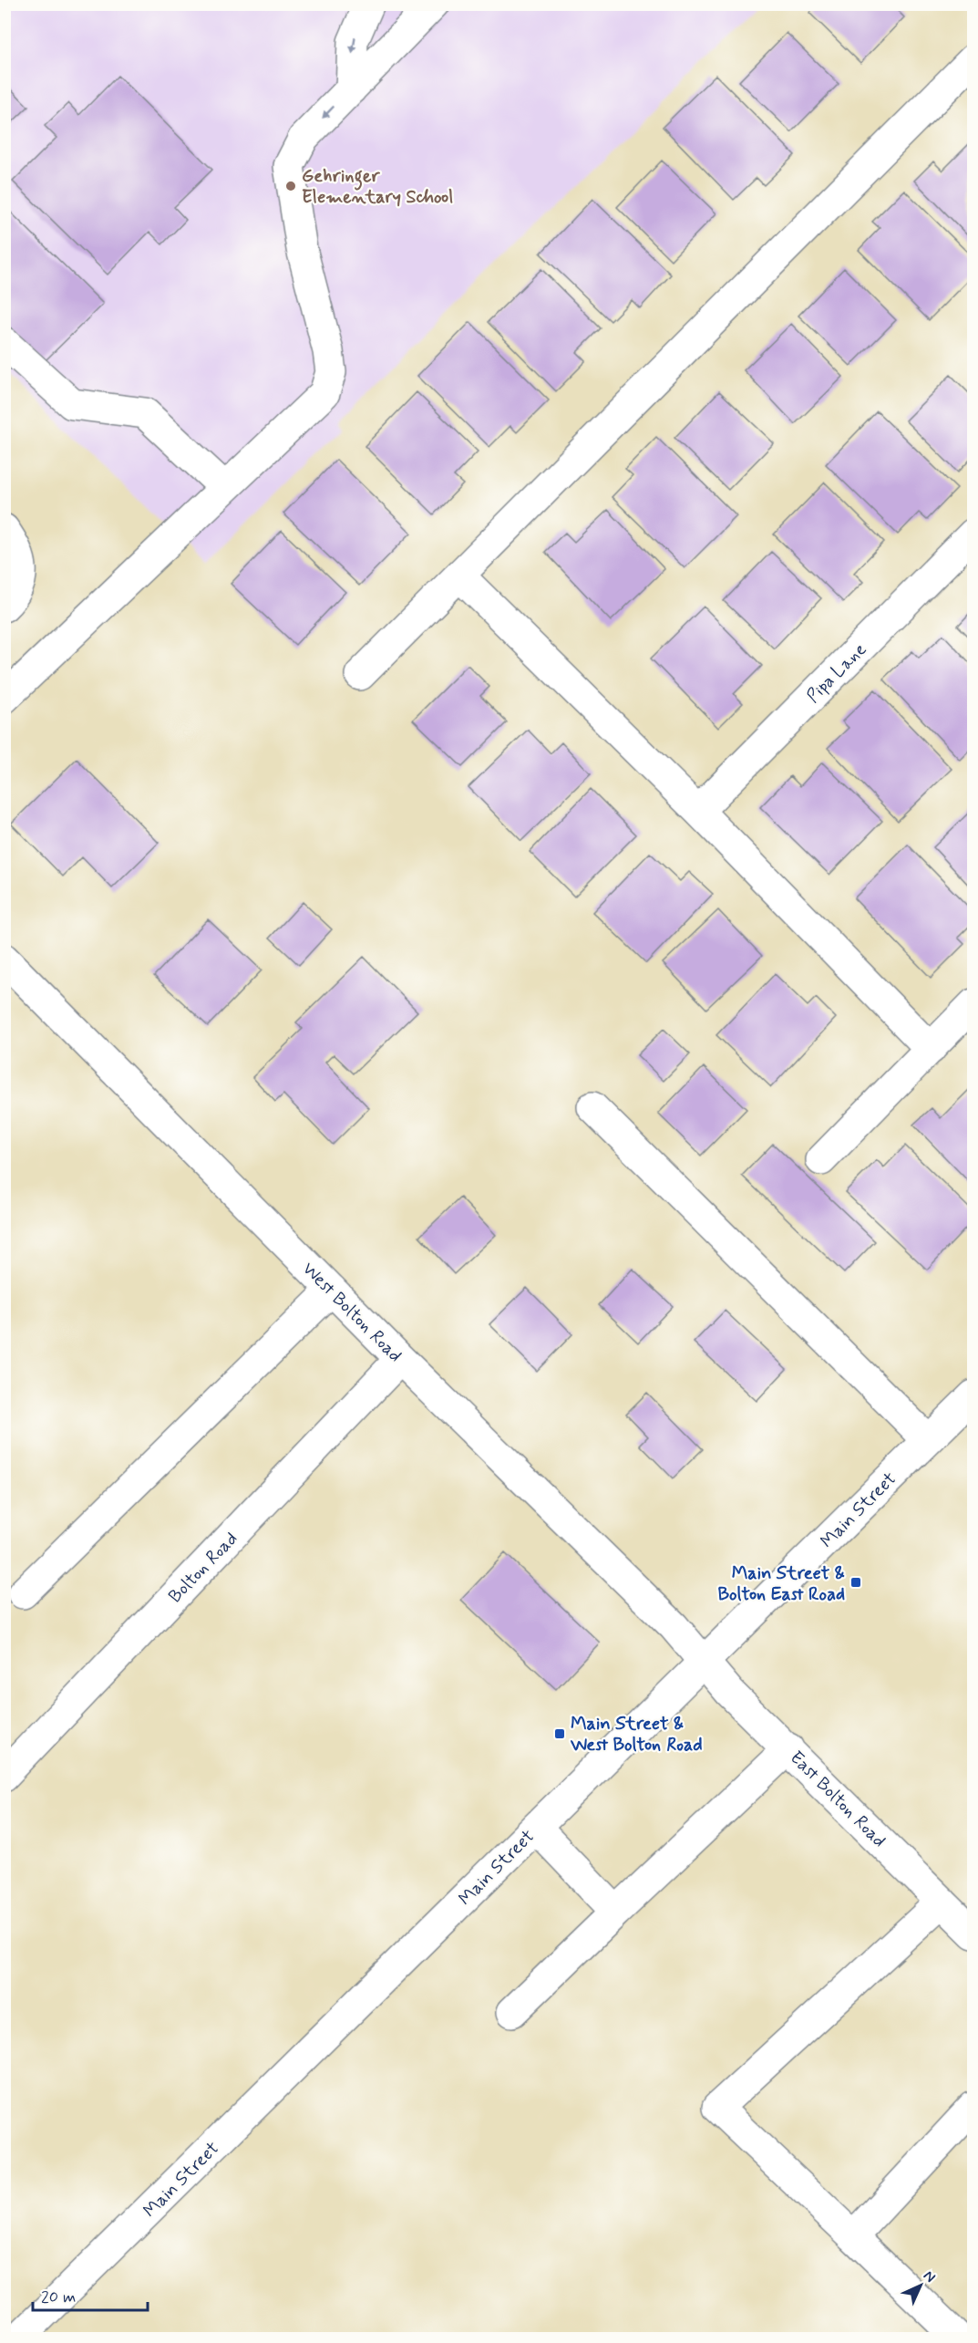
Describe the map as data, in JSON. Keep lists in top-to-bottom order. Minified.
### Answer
{"streets":{"street":["Pipa Lane","West Bolton Road","Main Street","Bolton Road","East Bolton Road"]},"crossings":[["West Bolton Road","Main Street"],["West Bolton Road","Bolton Road"],["West Bolton Road","East Bolton Road"],["Main Street","East Bolton Road"]],"places":{"other":["Gehringer Elementary School"],"transit":["Main Street & Bolton East Road","Main Street & West Bolton Road"]},"scale_bar":"20 m","north":"top right"}
